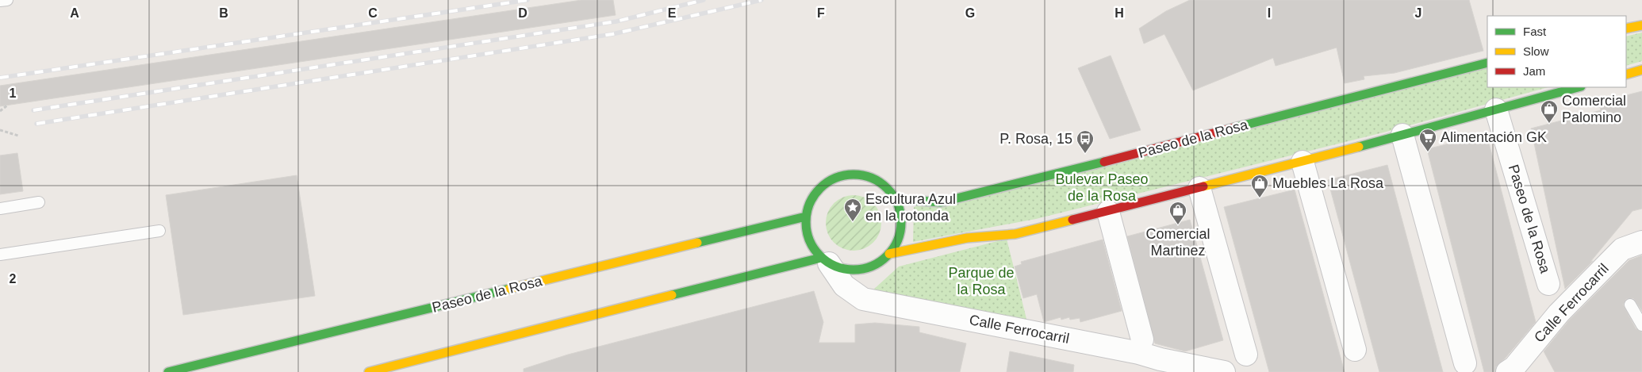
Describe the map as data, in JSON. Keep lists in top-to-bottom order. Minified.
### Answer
{"streets":{"main road":["Paseo de la Rosa"],"street":["Calle Ferrocarril"]},"crossings":[["Paseo de la Rosa","Calle Ferrocarril"]],"parks":["Bulevar Paseo de la Rosa","Parque de la Rosa"],"places":{"shop":["Comercial Palomino","Muebles La Rosa","Comercial Martinez"],"supermarket":["Alimentación GK"],"bus stop":["P. Rosa, 15"],"place":["Escultura Azul en la rotonda"]},"legend":["Fast","Slow","Jam"],"grid":{"columns":["A","B","C","D","E","F","G","H","I","J"],"rows":["1","2"]}}
